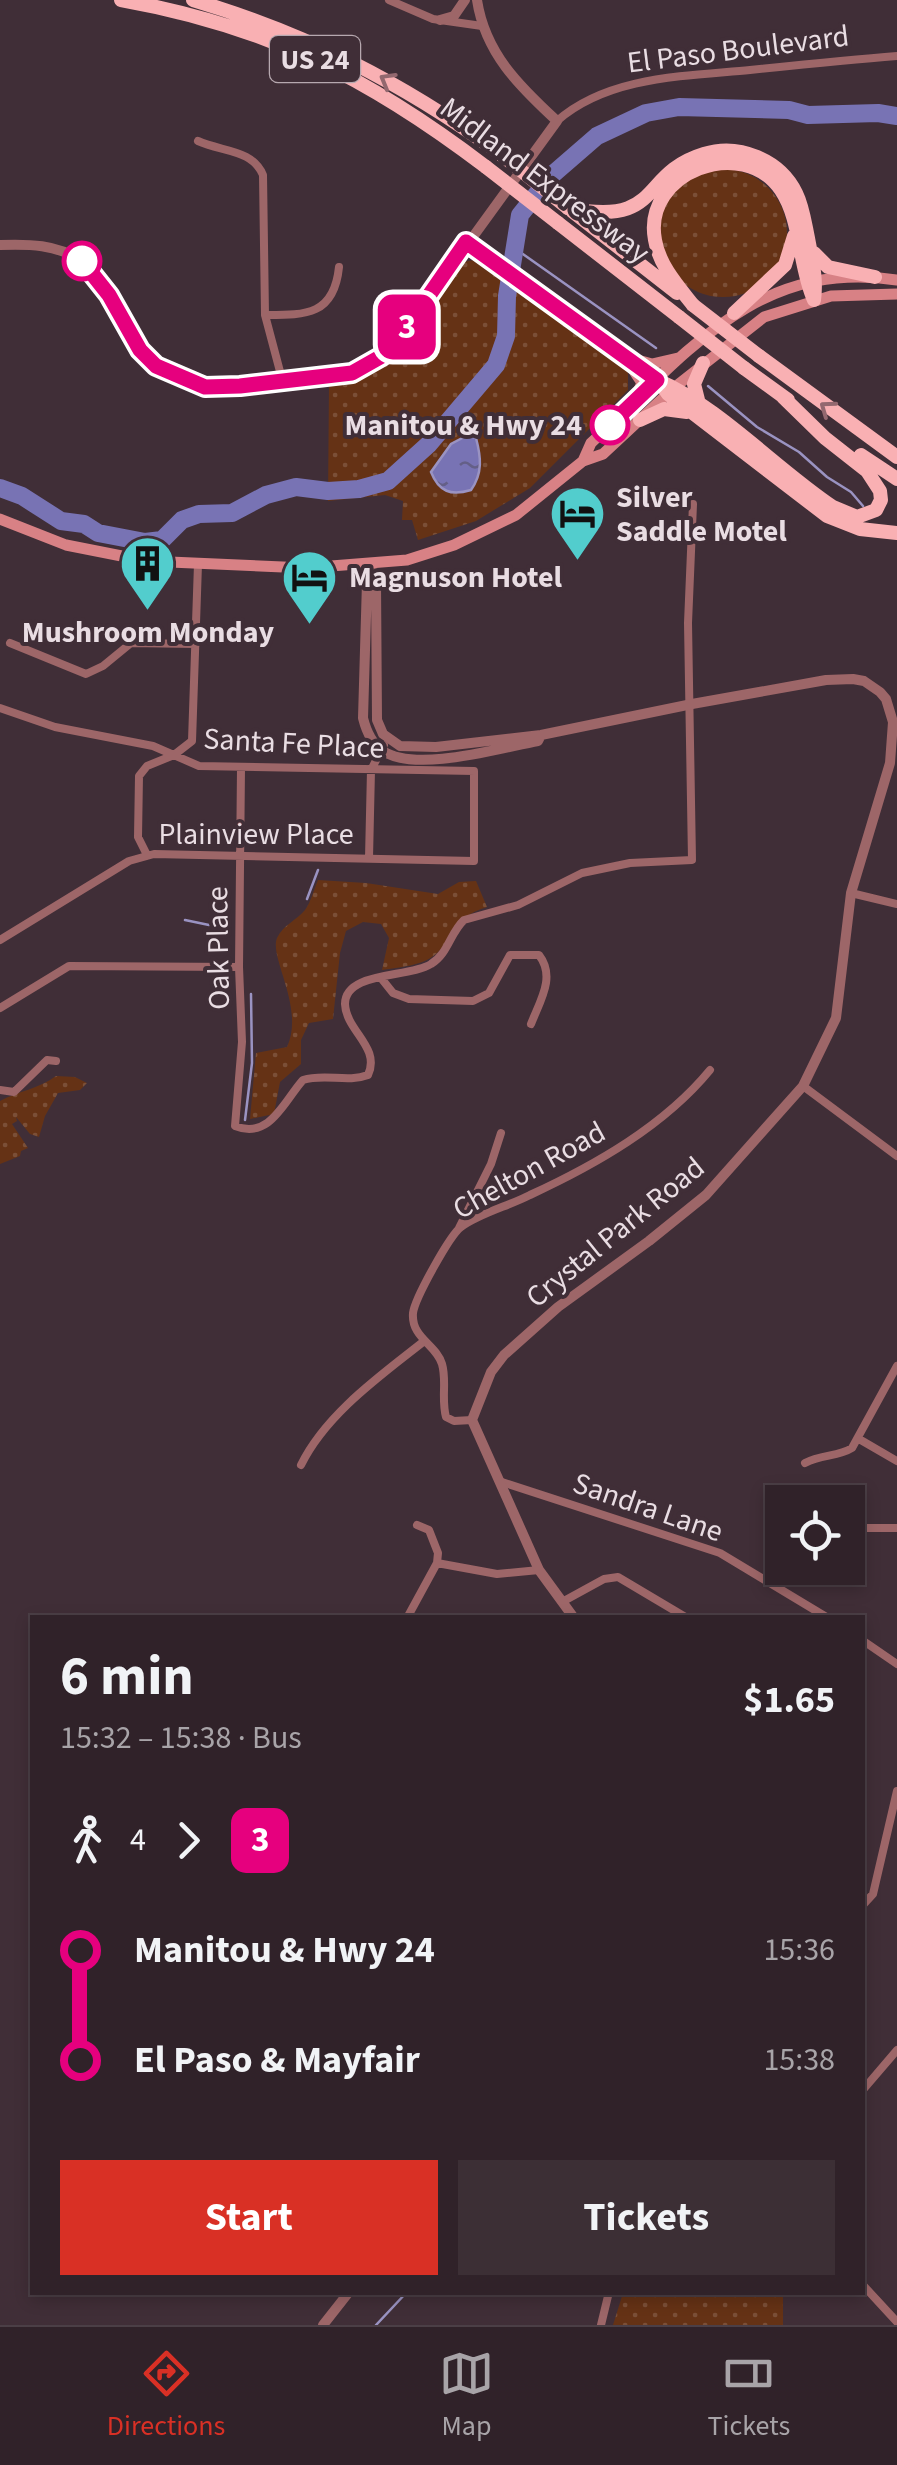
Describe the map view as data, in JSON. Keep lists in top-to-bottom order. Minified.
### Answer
{"streets":{"highway":["US 24","Midland Expressway"],"street":["El Paso Boulevard","Santa Fe Place","Plainview Place","Oak Place","Chelton Road","Crystal Park Road","Sandra Lane"]},"crossings":[["Santa Fe Place","Plainview Place"],["Santa Fe Place","Oak Place"],["Plainview Place","Oak Place"]],"places":{"other":["Manitou & Hwy 24"],"hotel":["Silver Saddle Motel","Magnuson Hotel"],"building":["Mushroom Monday"]},"lines":["bus line 3"],"page":{"on_map":"3","heading":["6 min","15:32 – 15:38 · Bus","$1.65"],"legs":["4","3"],"list":[{"name":"Manitou & Hwy 24","value":"15:36"},{"name":"El Paso & Mayfair","value":"15:38"}],"buttons":["Start","Tickets"],"tabs":["Directions","Map","Tickets"]}}
